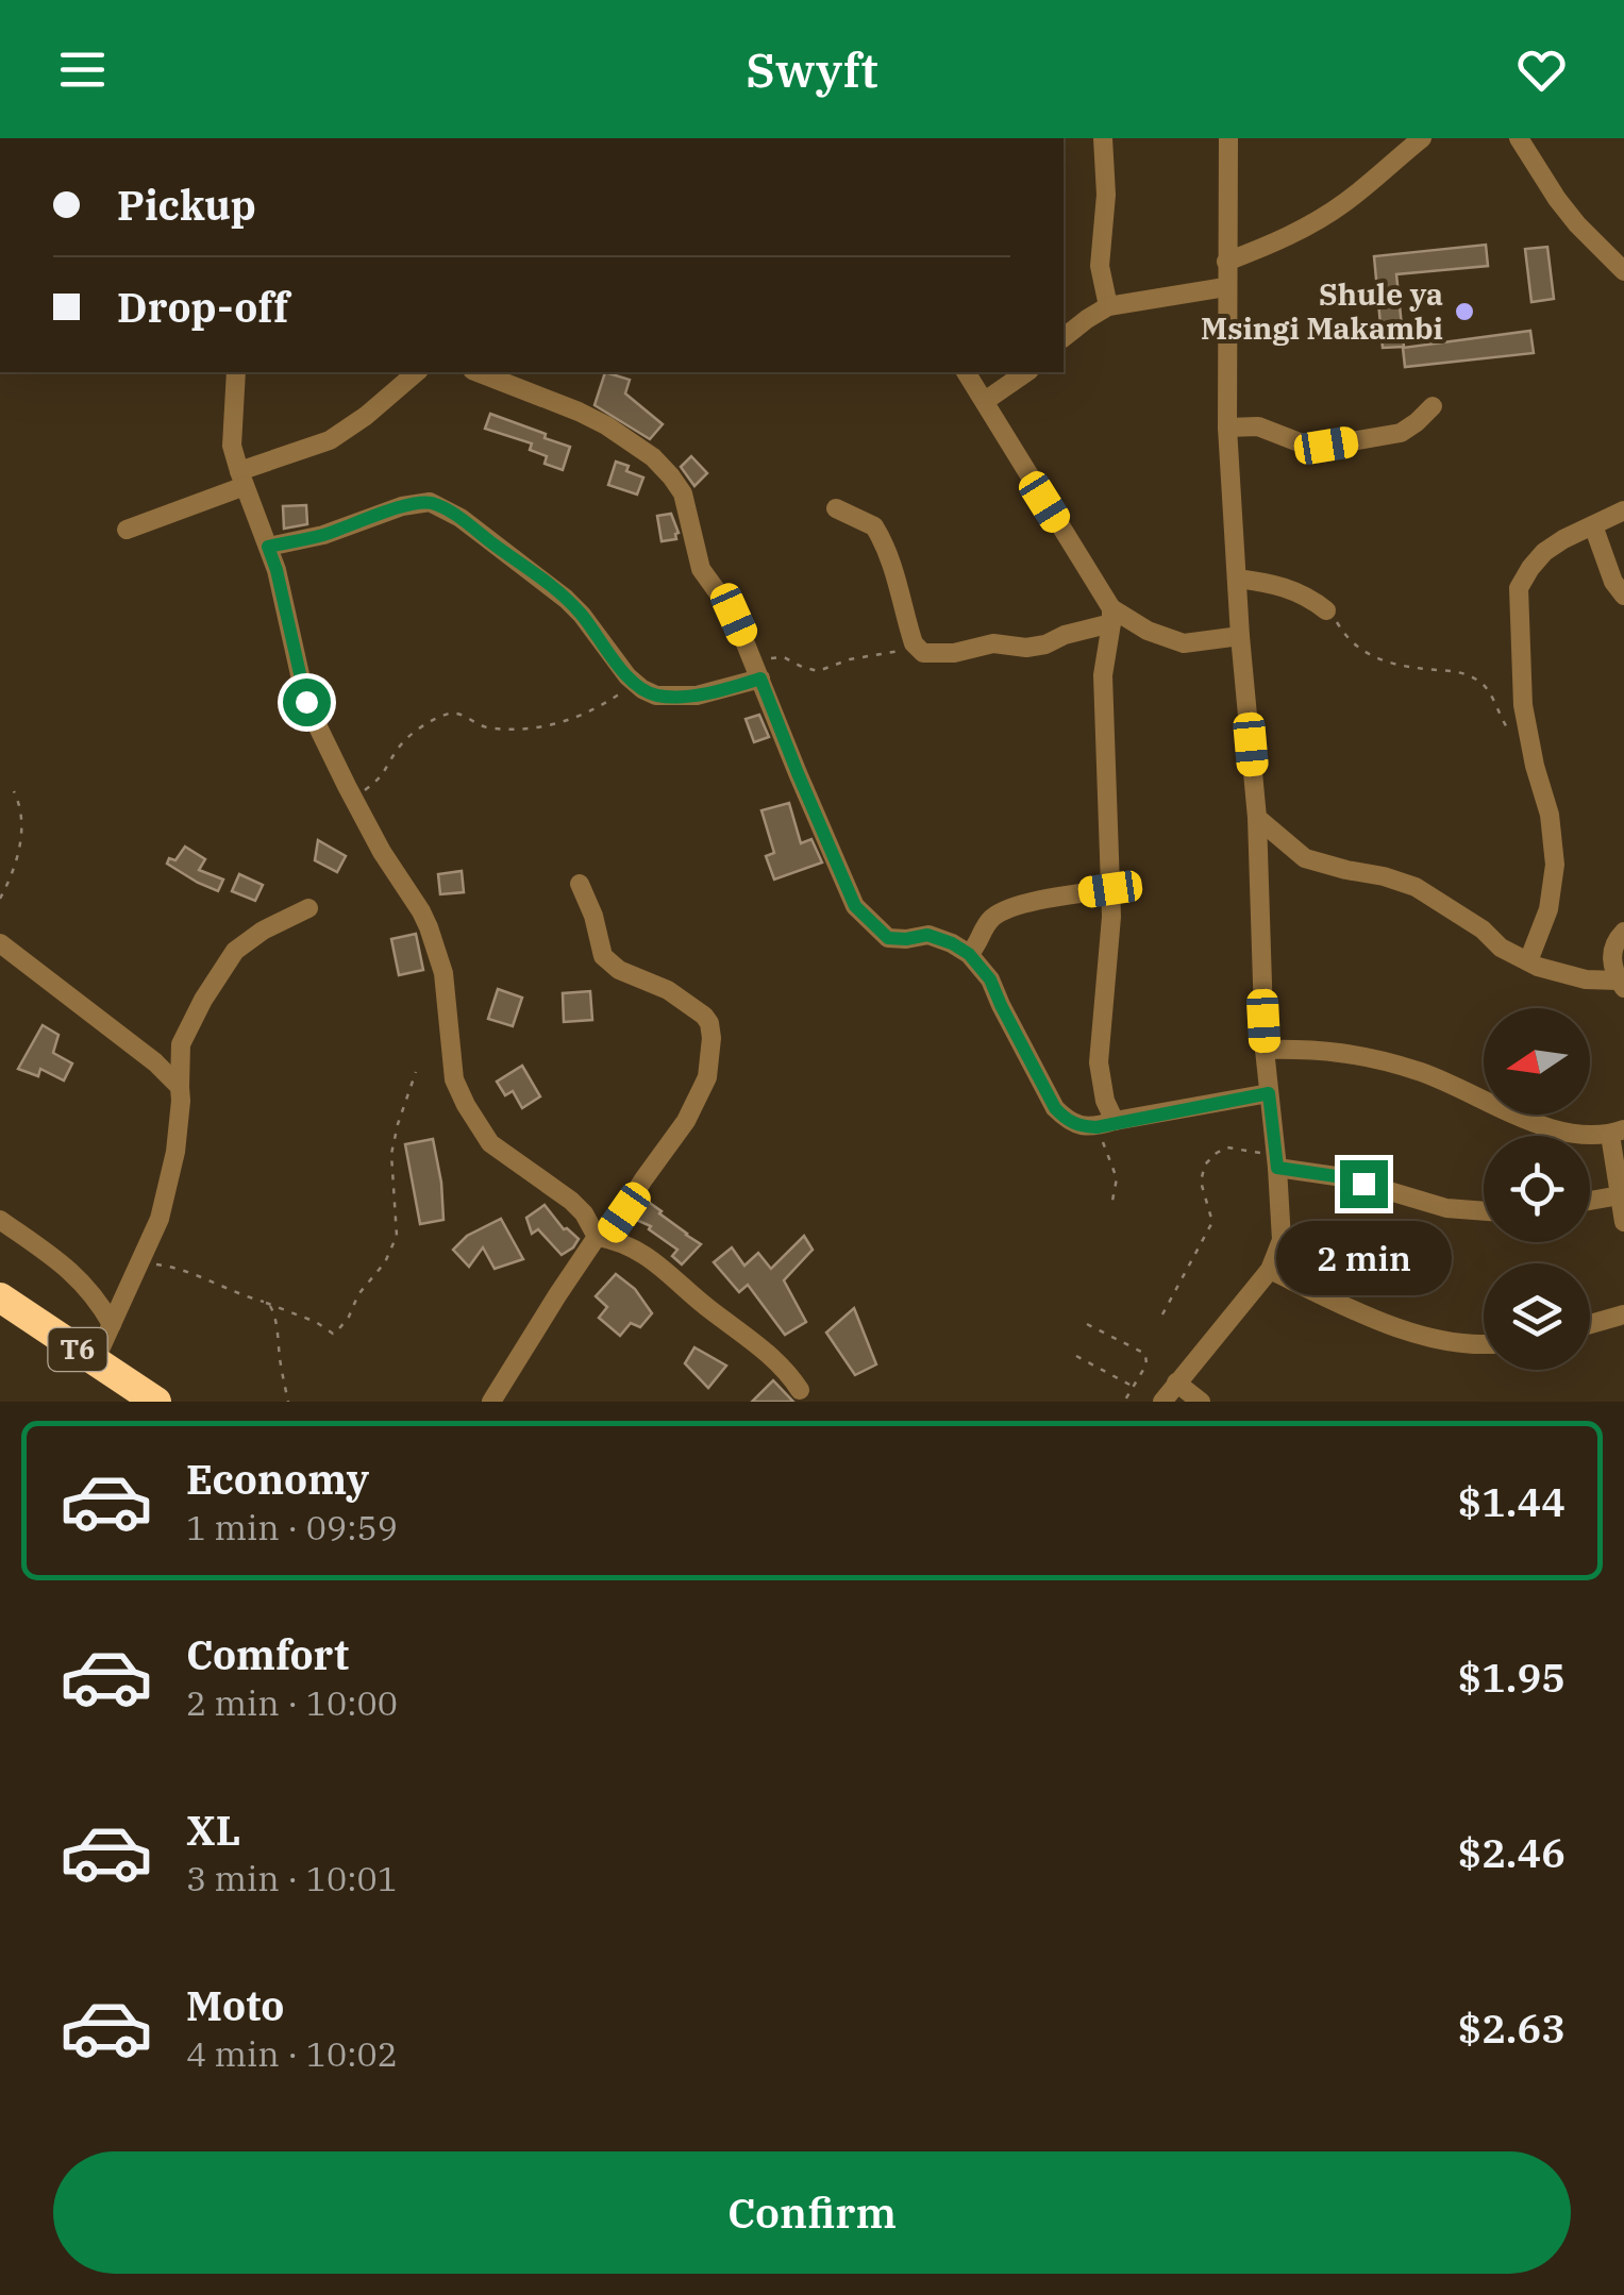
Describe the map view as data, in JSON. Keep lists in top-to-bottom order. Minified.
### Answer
{"streets":{"highway":["T6"]},"places":["Shule ya Msingi Makambi"],"north":"left","page":{"header":"Swyft","banner":["Pickup","Drop-off"],"bubble":"2 min","list":[{"name":"Economy","note":"1 min · 09:59","value":"$1.44"},{"name":"Comfort","note":"2 min · 10:00","value":"$1.95"},{"name":"XL","note":"3 min · 10:01","value":"$2.46"},{"name":"Moto","note":"4 min · 10:02","value":"$2.63"}],"buttons":"Confirm"}}
